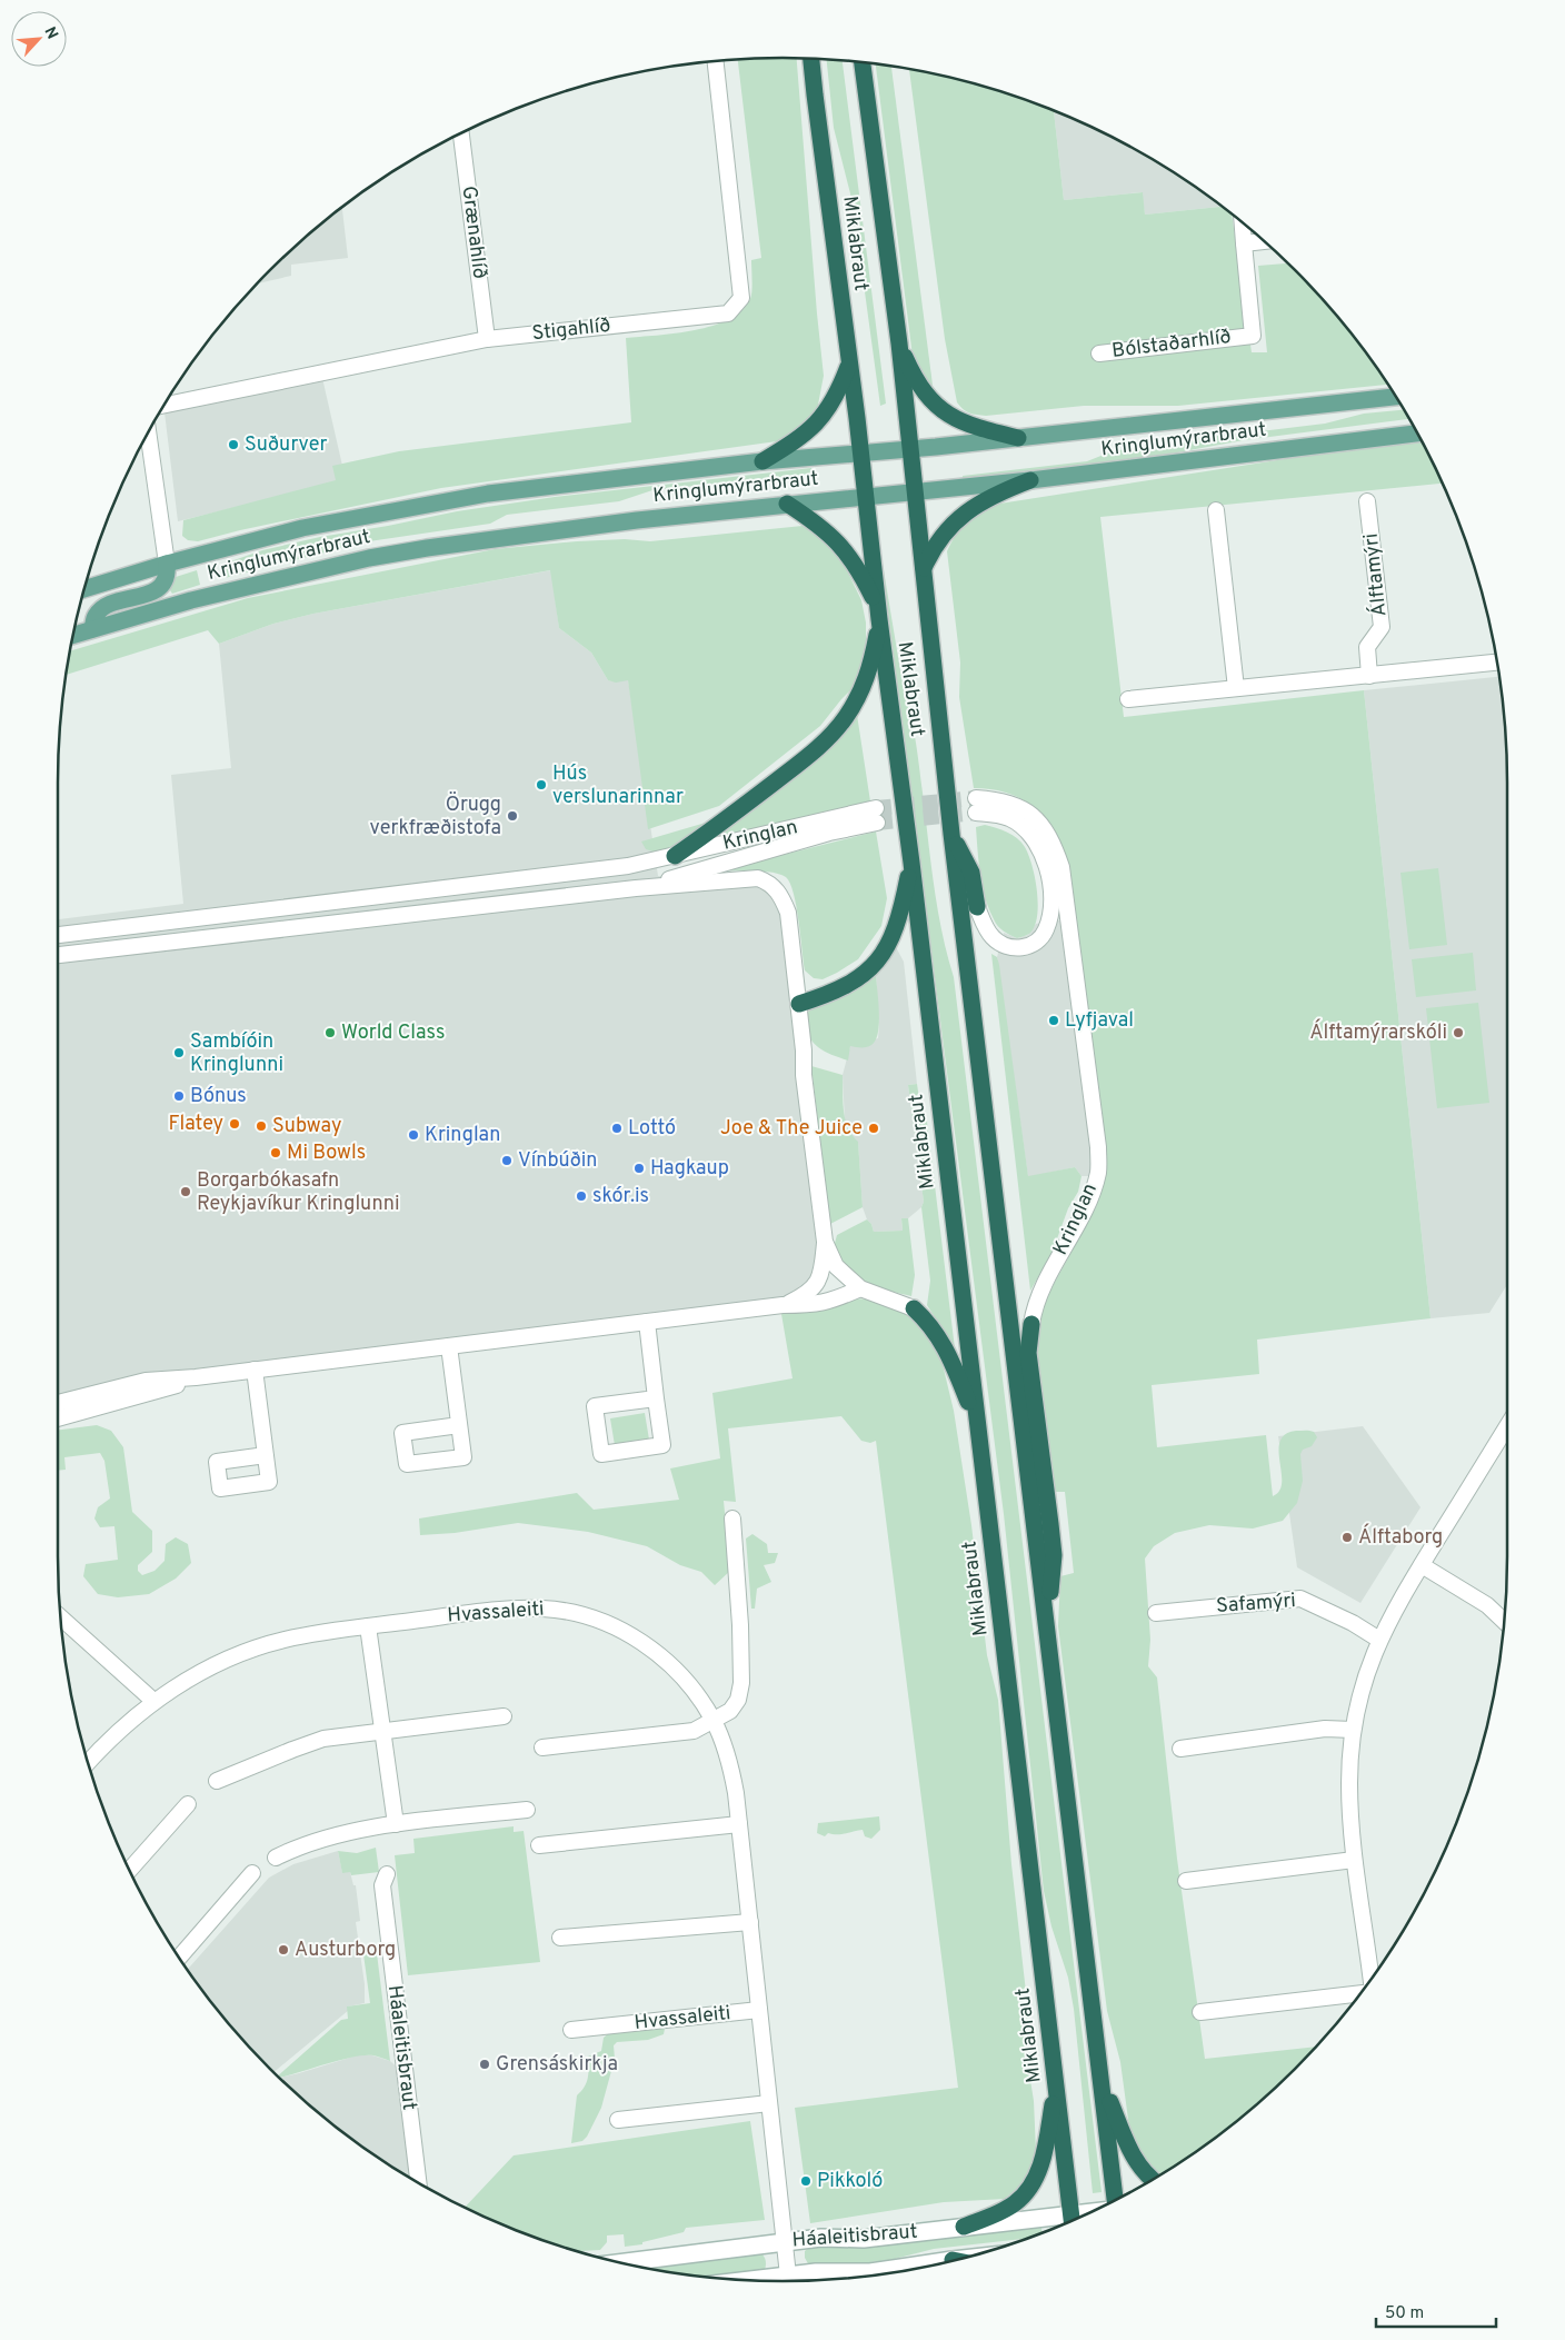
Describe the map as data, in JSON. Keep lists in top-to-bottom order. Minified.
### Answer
{"streets":{"highway":["Miklabraut"],"main road":["Kringlumýrarbraut","Háaleitisbraut"],"street":["Grænahlíð","Stigahlíð","Bólstaðarhlíð","Álftamýri","Kringlan","Safamýri","Hvassaleiti"]},"crossings":[["Grænahlíð","Stigahlíð"],["Miklabraut","Kringlumýrarbraut"],["Miklabraut","Háaleitisbraut"],["Hvassaleiti","Háaleitisbraut"]],"places":["Suðurver","Hús verslunarinnar","Örugg verkfræðistofa","Lyfjaval","World Class","Álftamýrarskóli","Sambíóin Kringlunni","Bónus","Flatey","Subway","Lottó","Joe & The Juice","Kringlan","Mi Bowls","Vínbúðin","Hagkaup","Borgarbókasafn Reykjavíkur Kringlunni","skór.is","Álftaborg","Austurborg","Grensáskirkja","Pikkoló"],"scale_bar":"50 m","north":"top right"}
